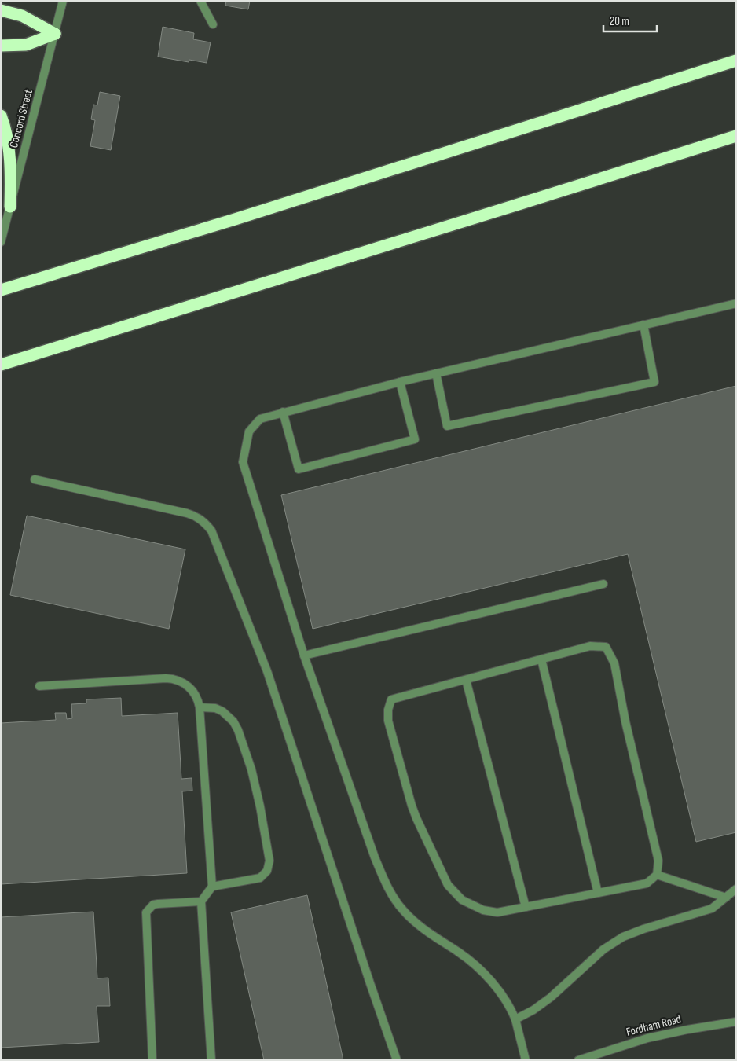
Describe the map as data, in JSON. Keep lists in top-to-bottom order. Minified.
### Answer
{"streets":{"street":["Concord Street","Fordham Road"]},"scale_bar":"20 m"}
